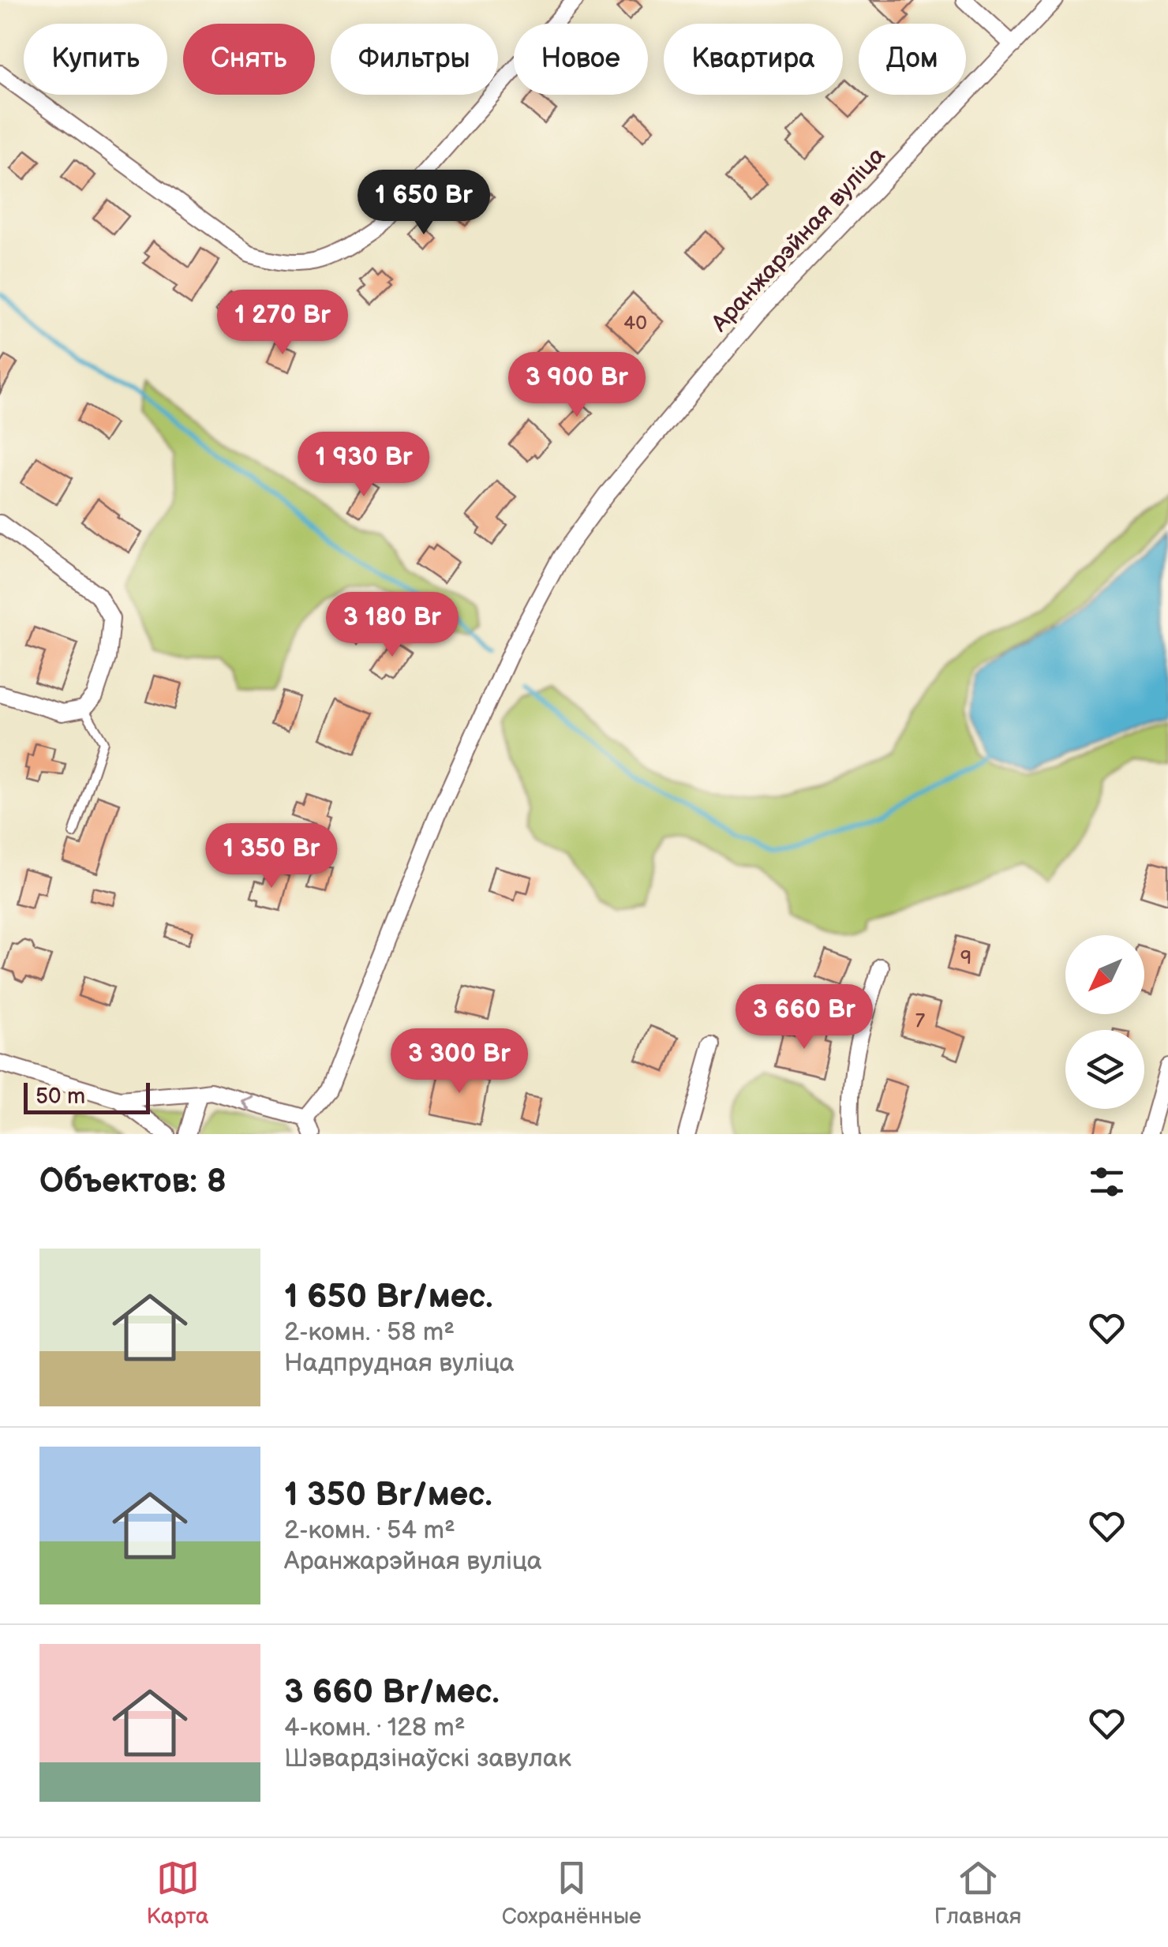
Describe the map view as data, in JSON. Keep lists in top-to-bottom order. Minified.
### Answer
{"streets":{"street":["Аранжарэйная вуліца"]},"house_numbers":["40","9","7"],"scale_bar":"50 m","north":"bottom left","page":{"chip":["Купить","Снять","Фильтры","Новое","Квартира","Дом"],"price":["1 650 Br","1 270 Br","3 900 Br","1 930 Br","3 180 Br","1 350 Br","3 660 Br","3 300 Br"],"scale":"50 m","heading":"Объектов: 8","list":[{"name":"1 650 Br/мес.","note":"2-комн. · 58 m² · Надпрудная вуліца"},{"name":"1 350 Br/мес.","note":"2-комн. · 54 m² · Аранжарэйная вуліца"},{"name":"3 660 Br/мес.","note":"4-комн. · 128 m² · Шэвардзінаўскі завулак"}],"tabs":["Карта","Сохранённые","Главная"]}}
